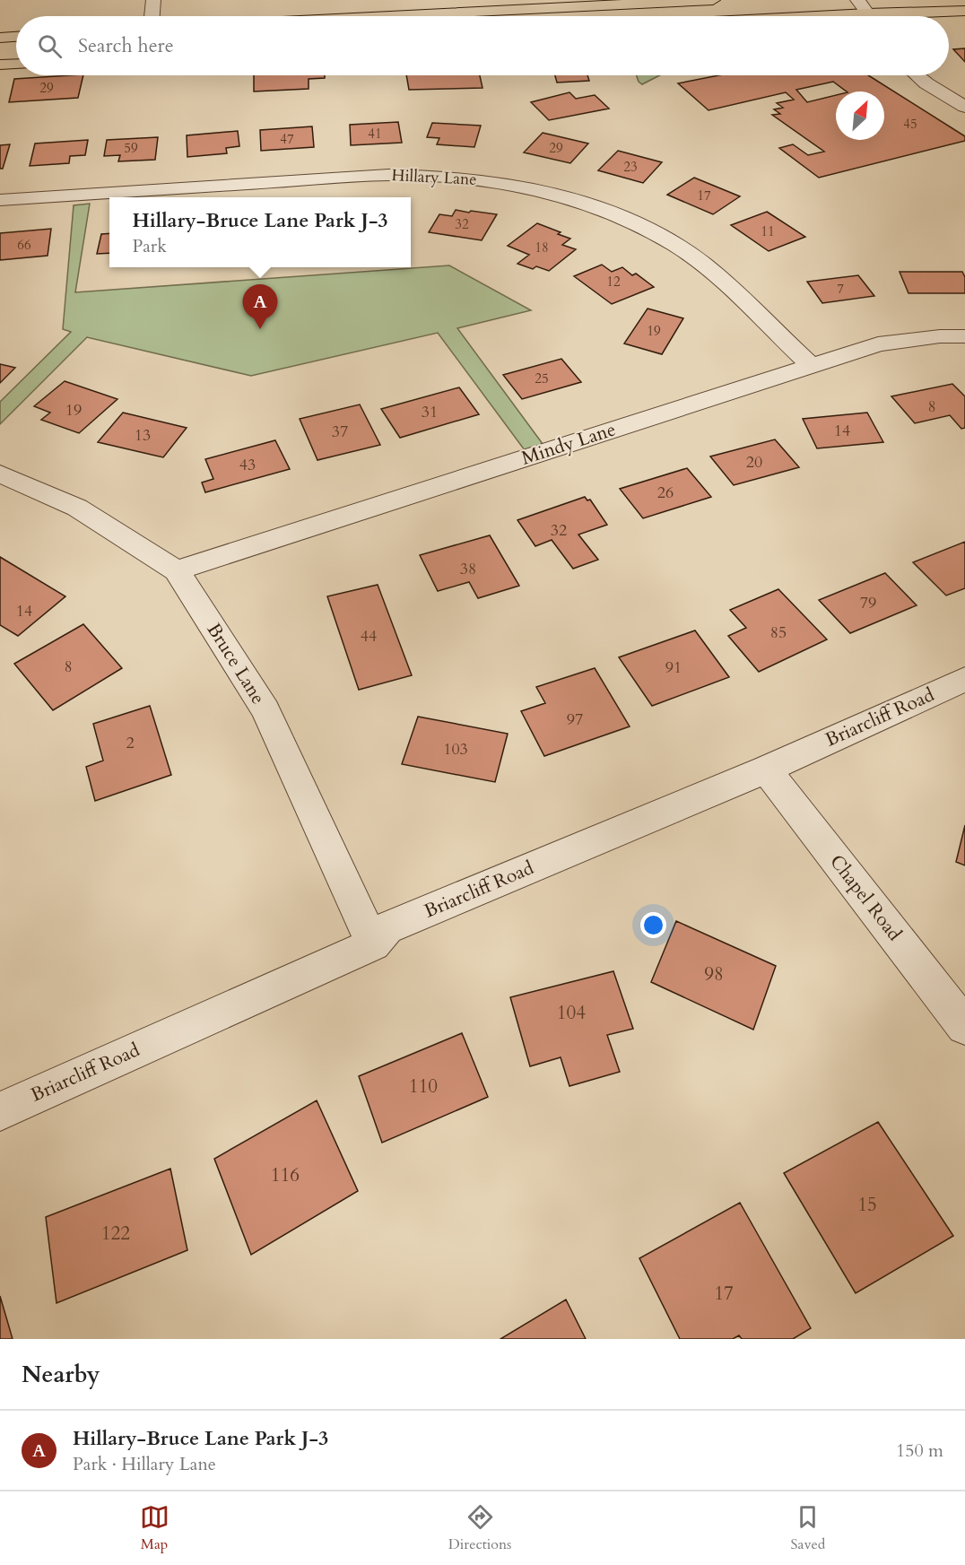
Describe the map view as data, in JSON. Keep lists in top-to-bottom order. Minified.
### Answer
{"streets":{"street":["Hillary Lane","Mindy Lane","Bruce Lane","Briarcliff Road","Chapel Road"]},"crossings":[["Hillary Lane","Mindy Lane"],["Mindy Lane","Bruce Lane"],["Bruce Lane","Briarcliff Road"],["Briarcliff Road","Chapel Road"]],"house_numbers":["29","45","41","47","59","29","23","17","32","11","66","18","12","7","19","25","8","19","31","14","37","13","20","43","26","32","38","79","14","85","44","8","91","97","2","103","98","104","110","116","15","122","17"],"north":"top right","page":{"search":"Search here","popup":["Hillary-Bruce Lane Park J-3","Park"],"pins":"A","heading":"Nearby","list":[{"mark":"A","name":"Hillary-Bruce Lane Park J-3","note":"Park · Hillary Lane","value":"150 m"}],"nav":["Map","Directions","Saved"]}}
